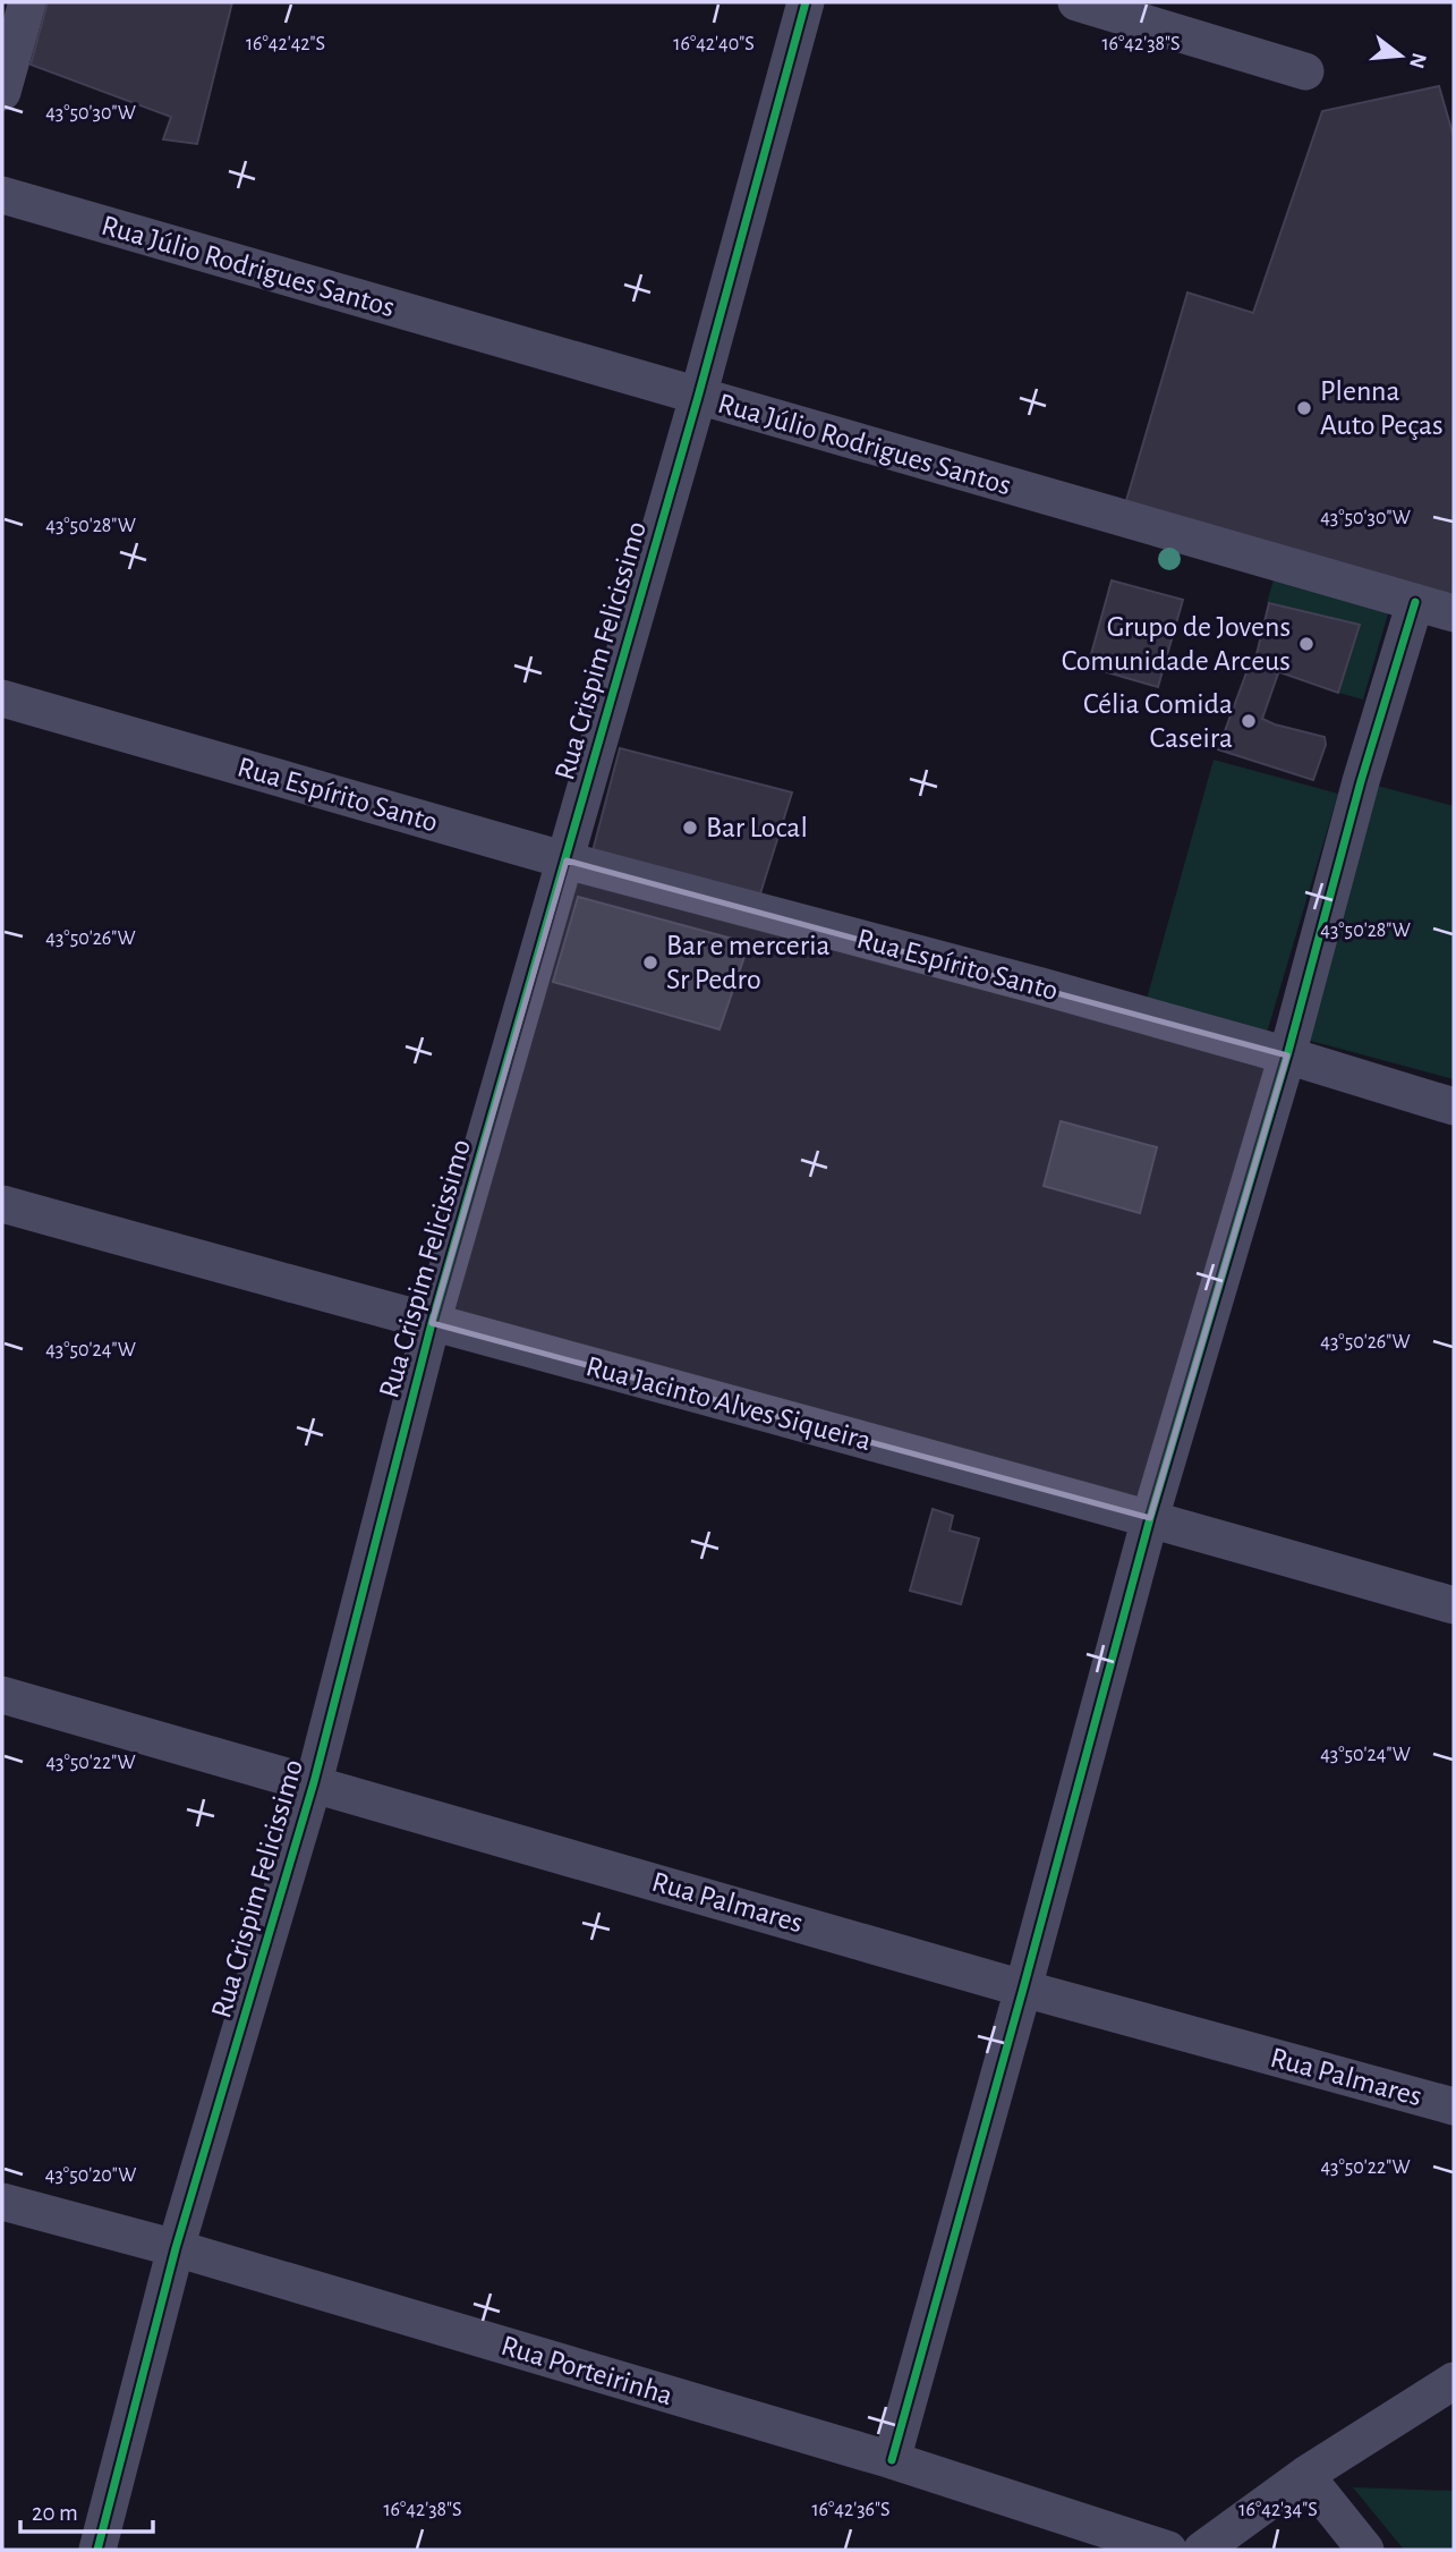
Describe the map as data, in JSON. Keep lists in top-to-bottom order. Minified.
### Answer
{"streets":{"street":["Rua Júlio Rodrigues Santos","Rua Crispim Felicissimo","Rua Espírito Santo","Rua Jacinto Alves Siqueira","Rua Palmares","Rua Porteirinha"]},"crossings":[["Rua Júlio Rodrigues Santos","Rua Crispim Felicissimo"],["Rua Crispim Felicissimo","Rua Espírito Santo"],["Rua Crispim Felicissimo","Rua Jacinto Alves Siqueira"],["Rua Crispim Felicissimo","Rua Palmares"],["Rua Crispim Felicissimo","Rua Porteirinha"]],"places":["Plenna Auto Peças","Grupo de Jovens Comunidade Arceus","Célia Comida Caseira","Bar Local","Bar e merceria Sr Pedro"],"scale_bar":"20 m","north":"right","coordinates":["16°42'42\"S","16°42'40\"S","16°42'38\"S","43°50'30\"W","43°50'28\"W","43°50'26\"W","43°50'24\"W","43°50'22\"W","43°50'20\"W","16°42'36\"S","16°42'34\"S"]}
